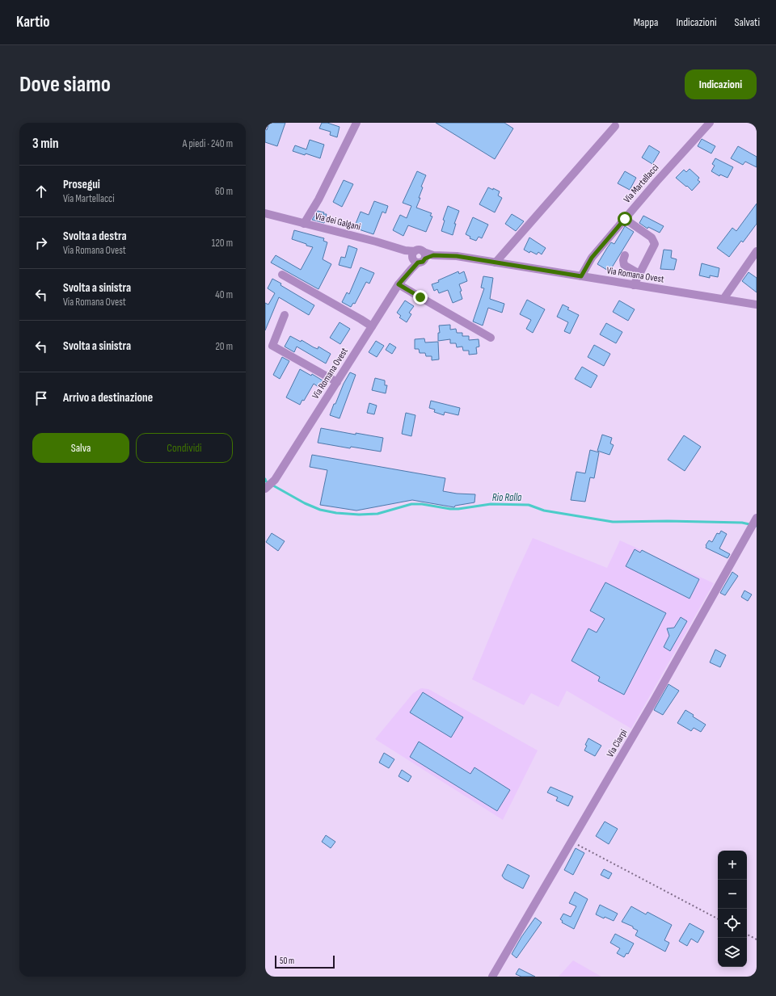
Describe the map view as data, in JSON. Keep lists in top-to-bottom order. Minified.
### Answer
{"streets":{"street":["Via Martellacci","Via dei Galgani","Via Romana Ovest","Via Ciarpi"]},"crossings":[["Via Martellacci","Via Romana Ovest"],["Via dei Galgani","Via Romana Ovest"]],"water":["Rio Ralla"],"scale_bar":"50 m","page":{"header":"Kartio","nav":["Mappa","Indicazioni","Salvati"],"buttons":["Indicazioni",["Salva","Condividi"]],"title":"Dove siamo","heading":["3 min","A piedi · 240 m"],"list":[["Prosegui","Via Martellacci","60 m"],["Svolta a destra","Via Romana Ovest","120 m"],["Svolta a sinistra","Via Romana Ovest","40 m"],["Svolta a sinistra","20 m"],"Arrivo a destinazione"],"map_buttons":["+","−"],"scale":"50 m"}}
